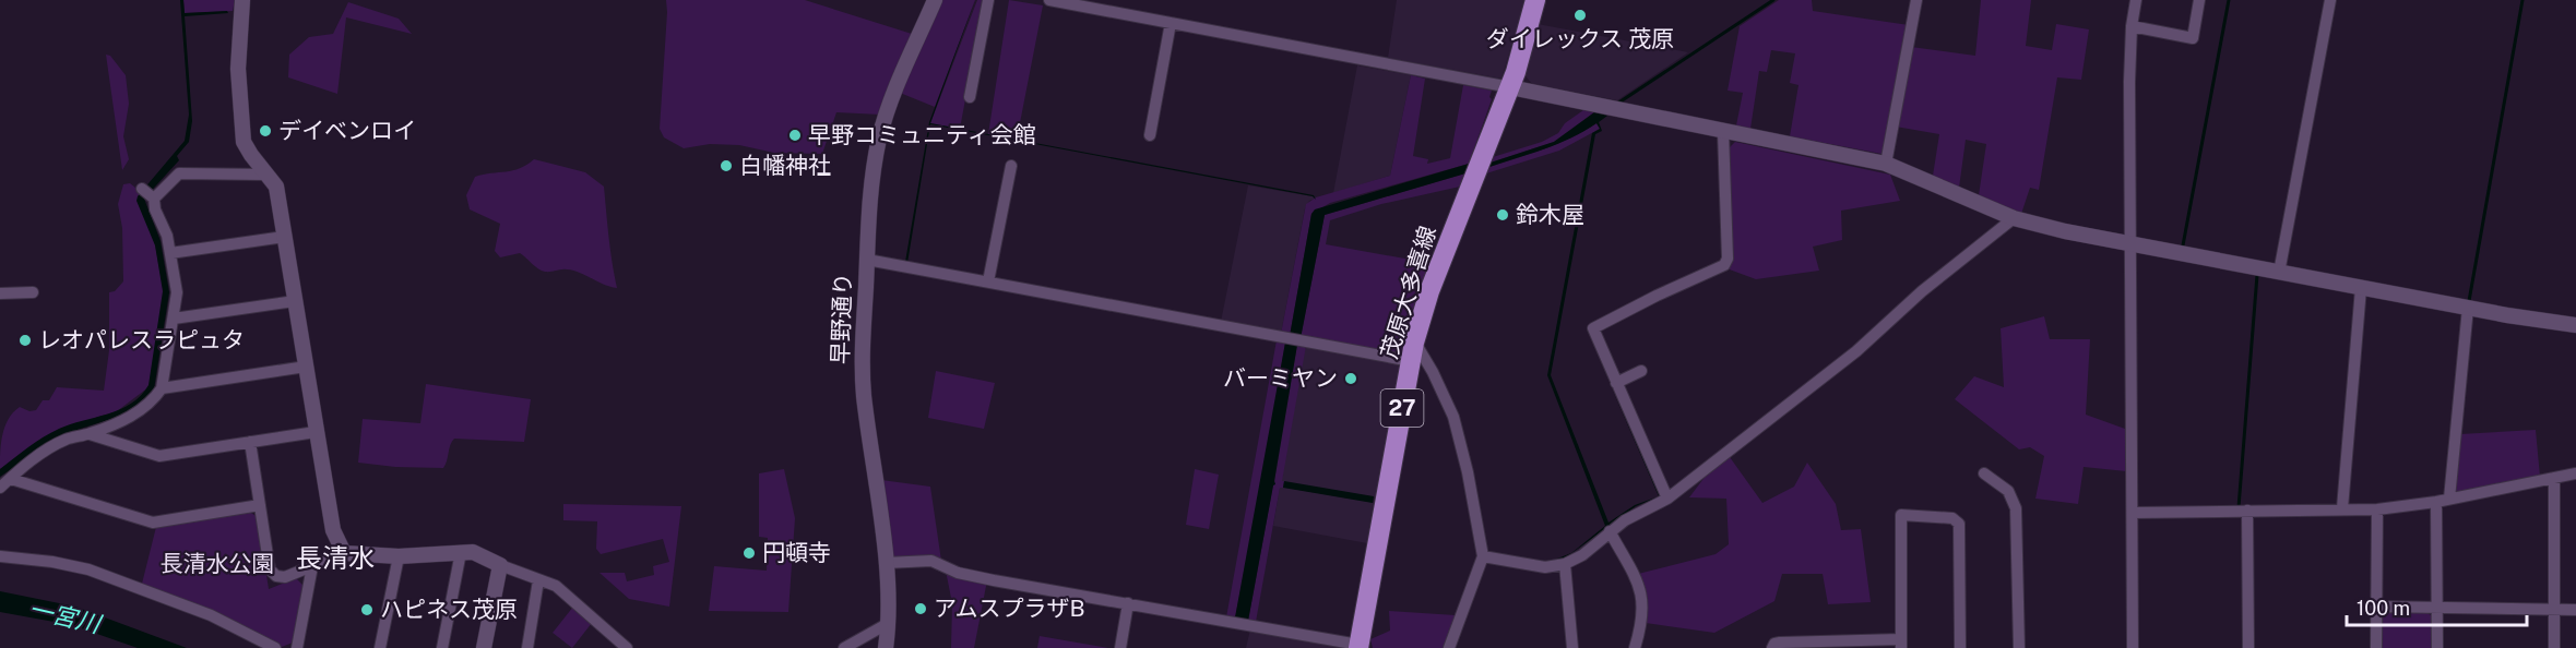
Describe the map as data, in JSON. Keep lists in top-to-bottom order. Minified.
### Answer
{"streets":{"main road":["茂原大多喜線","27"],"street":["早野通り"]},"districts":["長清水"],"water":["一宮川"],"parks":["長清水公園"],"places":["ダイレックス 茂原","デイベンロイ","早野コミュニティ会館","白幡神社","鈴木屋","レオパレスラピュタ","バーミヤン","円頓寺","アムスプラザB","ハピネス茂原"],"scale_bar":"100 m"}
